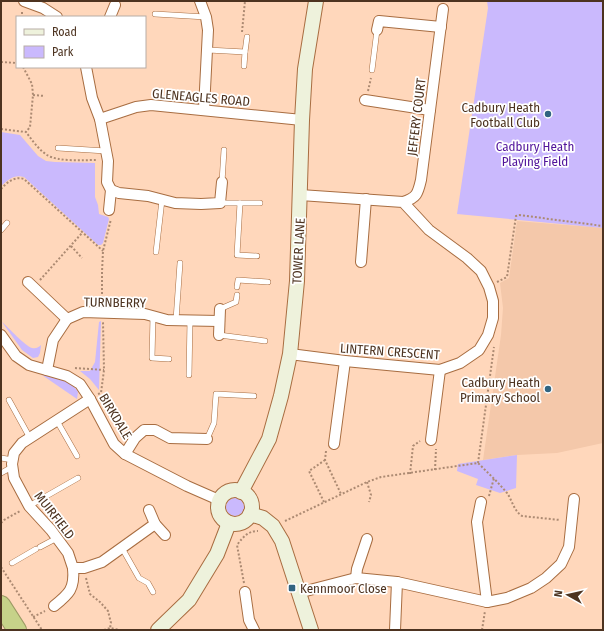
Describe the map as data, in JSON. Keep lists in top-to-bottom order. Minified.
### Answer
{"streets":{"street":["GLENEAGLES ROAD","JEFFERY COURT","TOWER LANE","TURNBERRY","LINTERN CRESCENT","BIRKDALE","MUIRFIELD"]},"crossings":[["GLENEAGLES ROAD","TOWER LANE"],["JEFFERY COURT","LINTERN CRESCENT"],["TOWER LANE","LINTERN CRESCENT"],["TOWER LANE","BIRKDALE"]],"parks":["Cadbury Heath Playing Field"],"places":{"other":["Cadbury Heath Football Club","Cadbury Heath Primary School"],"transit":["Kennmoor Close"]},"legend":["Road","Park"],"north":"left"}
